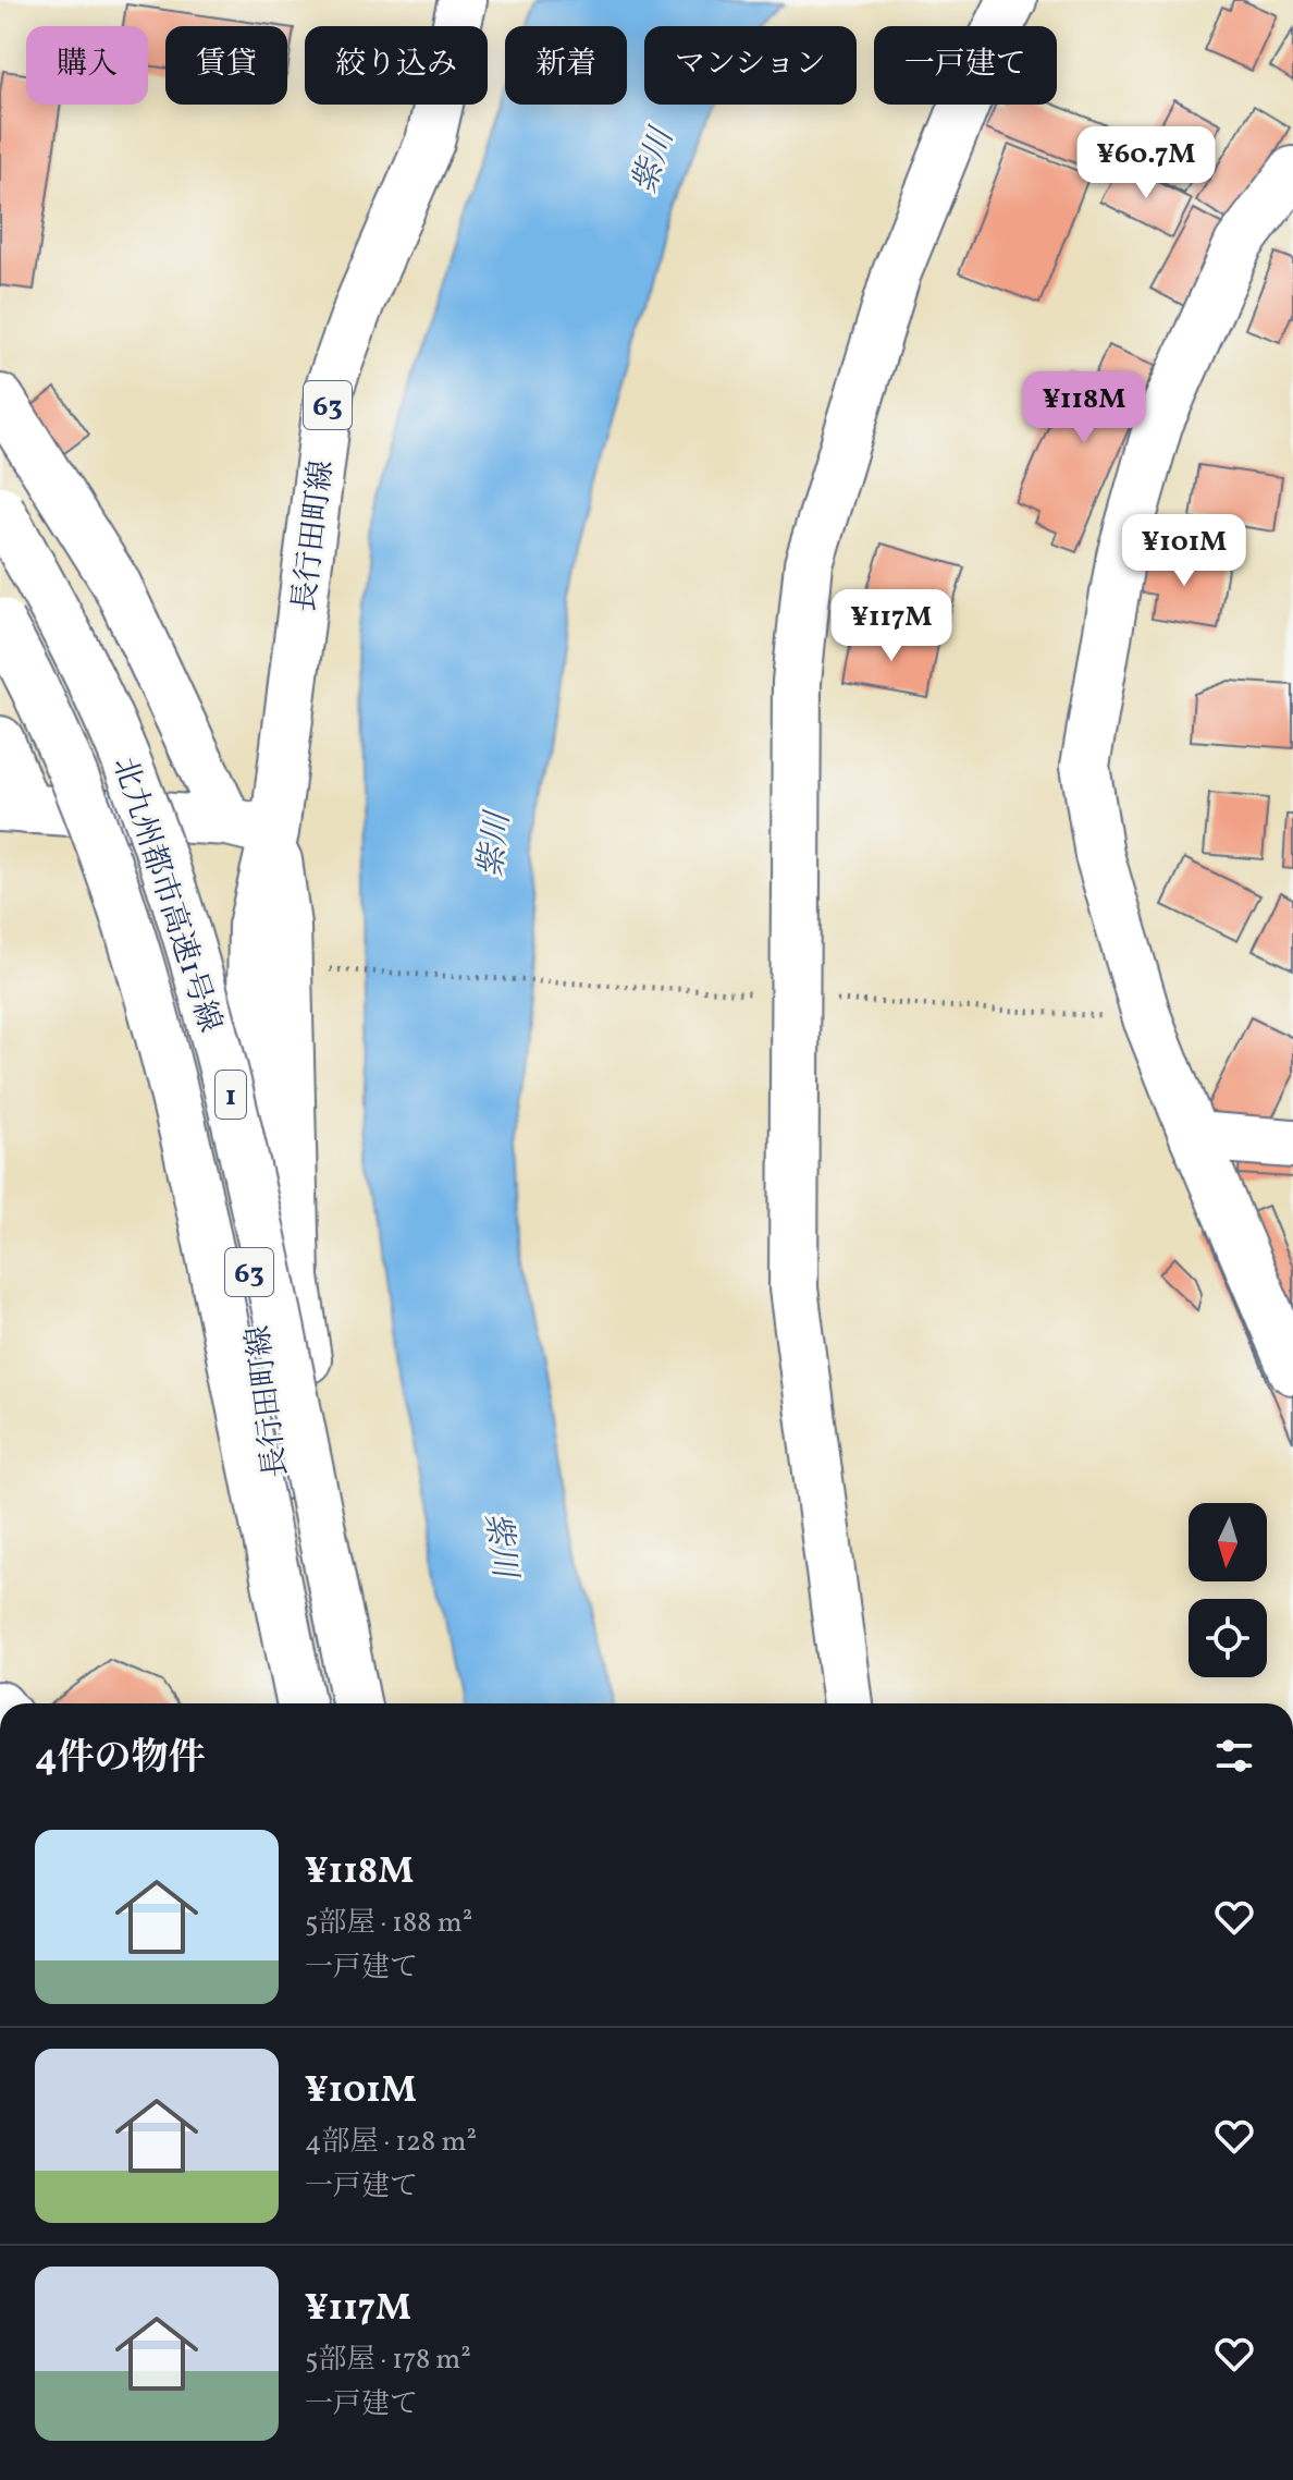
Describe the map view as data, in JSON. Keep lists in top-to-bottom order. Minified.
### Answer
{"streets":{"main road":["63","長行田町線","北九州都市高速1号線","1"]},"water":["紫川"],"north":"bottom","page":{"chip":["購入","賃貸","絞り込み","新着","マンション","一戸建て"],"price":["¥60.7M","¥118M","¥101M","¥117M"],"heading":"4件の物件","list":[{"name":"¥118M","note":"5部屋 · 188 m² · 一戸建て"},{"name":"¥101M","note":"4部屋 · 128 m² · 一戸建て"},{"name":"¥117M","note":"5部屋 · 178 m² · 一戸建て"}]}}
